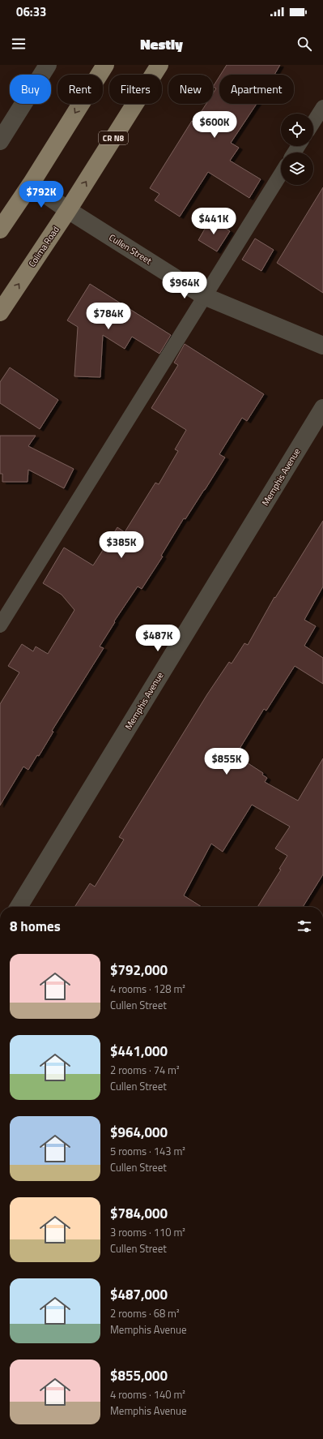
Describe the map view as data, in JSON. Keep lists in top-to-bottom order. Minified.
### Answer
{"streets":{"main road":["CR N8","Colima Road"],"street":["Cullen Street","Memphis Avenue"]},"crossings":[["Colima Road","Cullen Street"]],"page":{"status":"06:33","header":"Nestly","chip":["Buy","Rent","Filters","New","Apartment"],"price":["$600K","$792K","$441K","$964K","$784K","$385K","$487K","$855K"],"heading":"8 homes","list":[{"name":"$792,000","note":"4 rooms · 128 m² · Cullen Street"},{"name":"$441,000","note":"2 rooms · 74 m² · Cullen Street"},{"name":"$964,000","note":"5 rooms · 143 m² · Cullen Street"},{"name":"$784,000","note":"3 rooms · 110 m² · Cullen Street"},{"name":"$487,000","note":"2 rooms · 68 m² · Memphis Avenue"},{"name":"$855,000","note":"4 rooms · 140 m² · Memphis Avenue"}]}}
